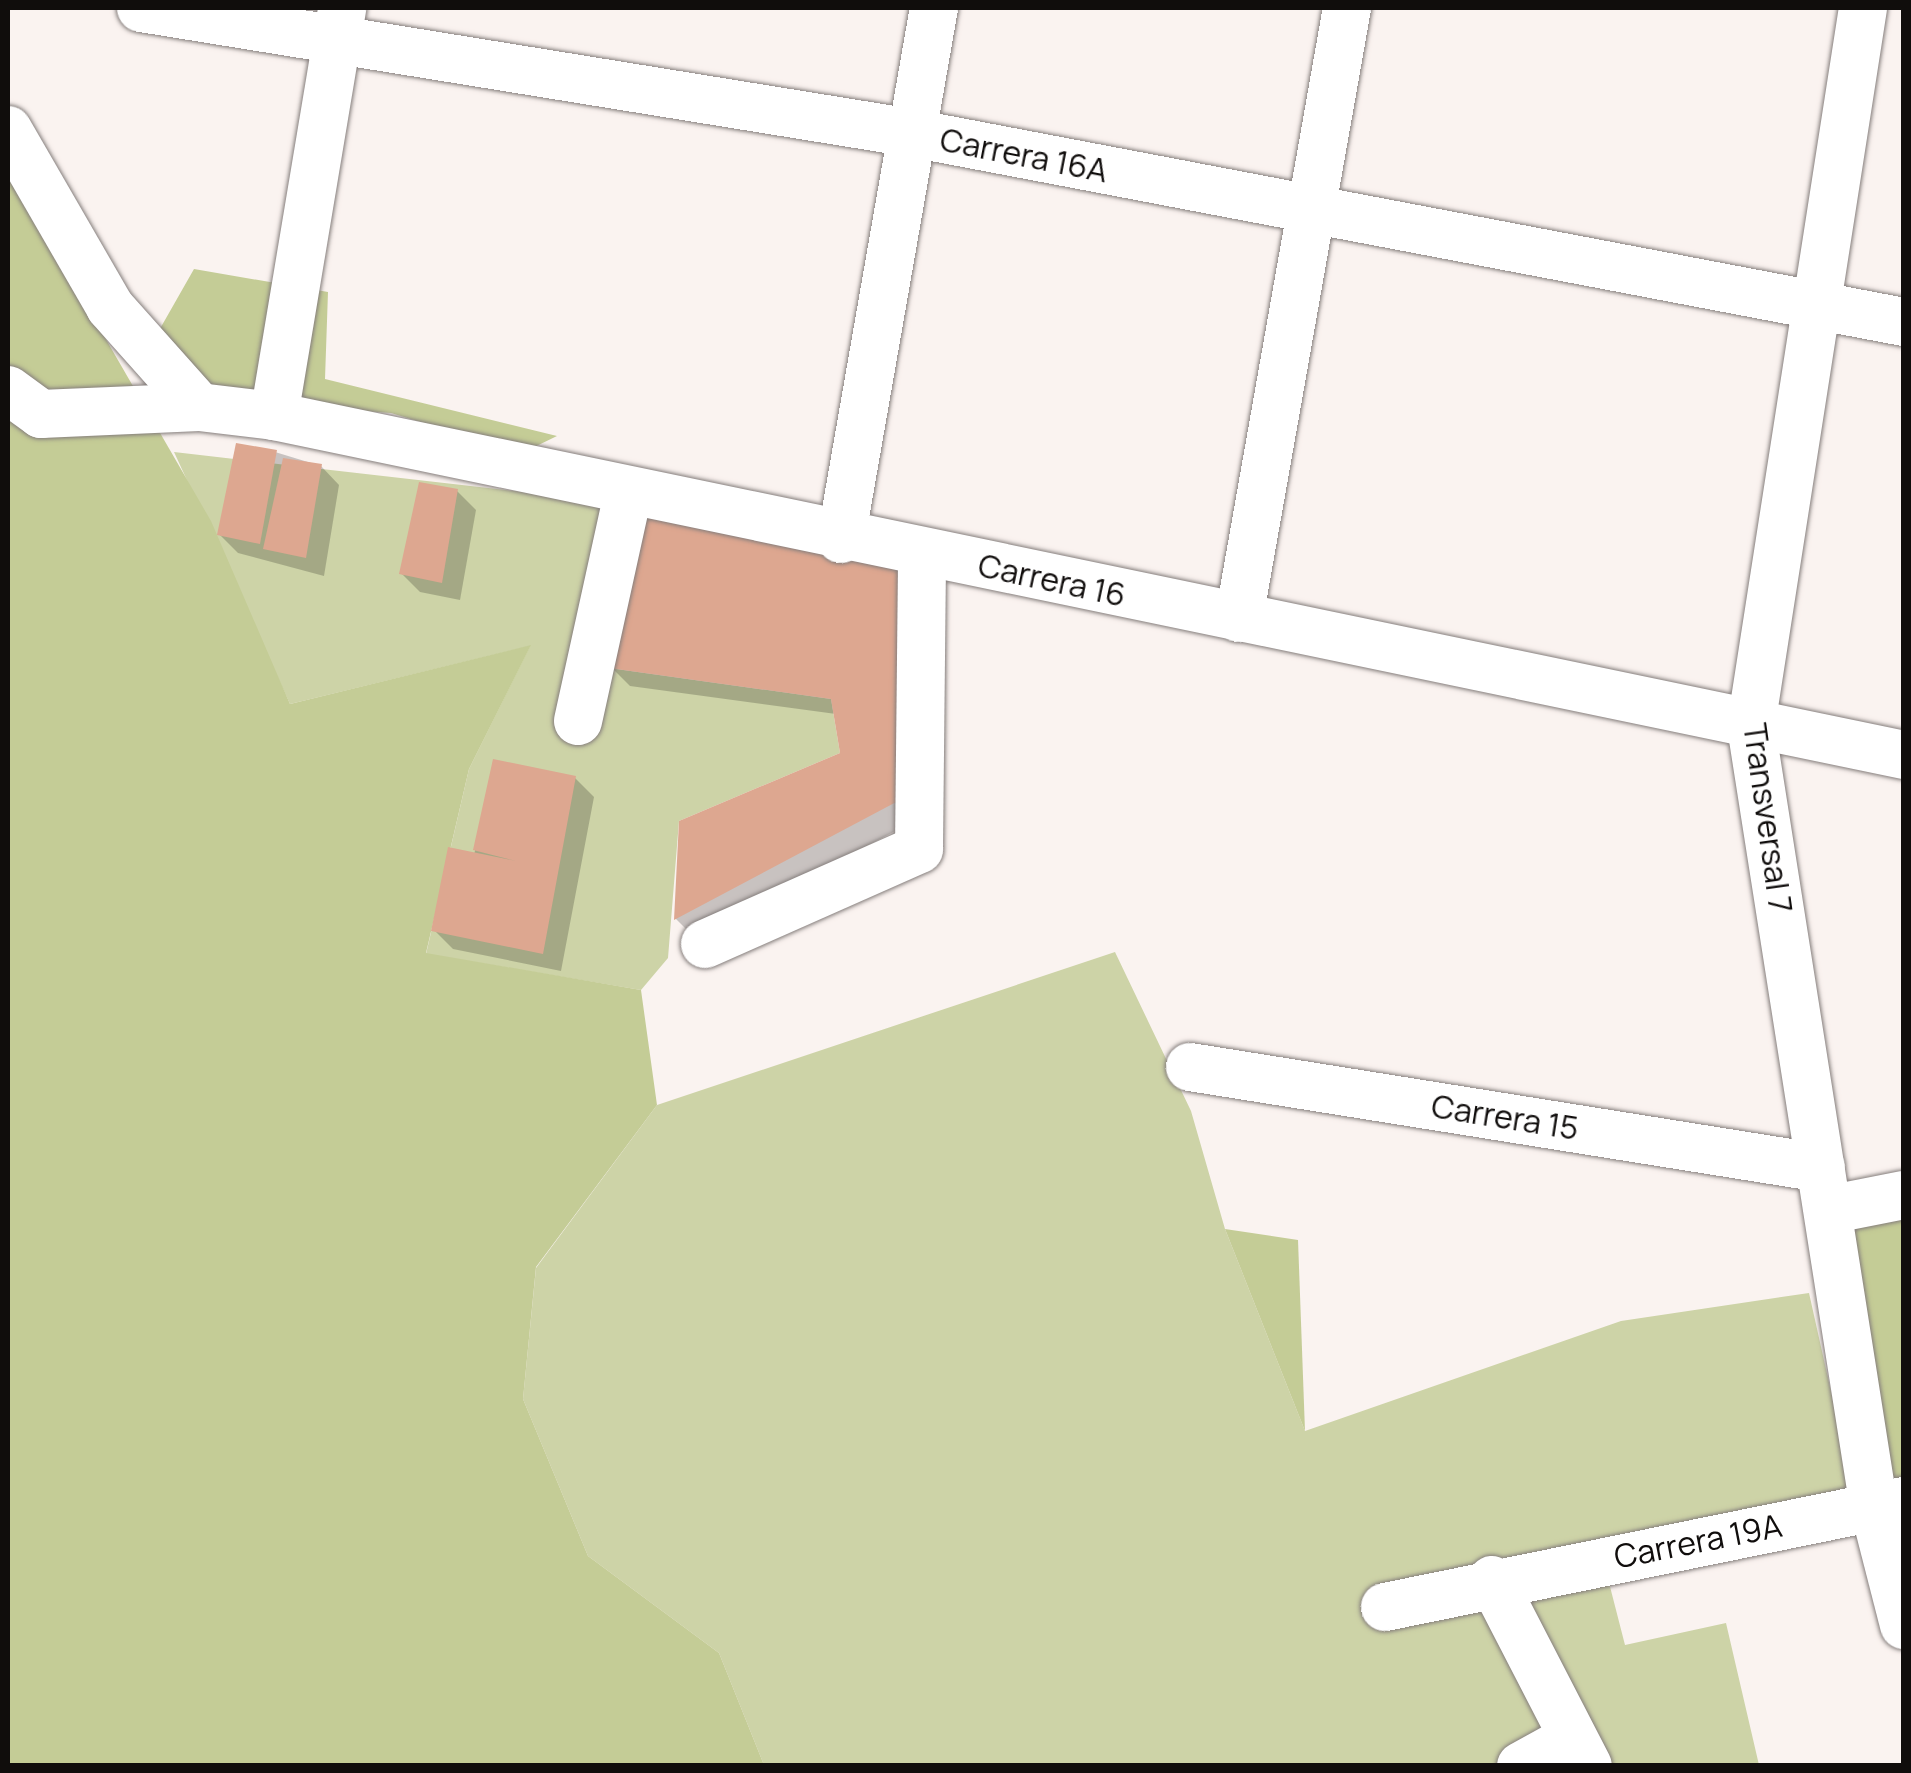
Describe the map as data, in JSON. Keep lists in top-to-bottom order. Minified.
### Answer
{"streets":{"street":["Carrera 16A","Carrera 16","Transversal 7","Carrera 15","Carrera 19A"]},"crossings":[["Carrera 16A","Transversal 7"],["Carrera 16","Transversal 7"],["Transversal 7","Carrera 15"],["Transversal 7","Carrera 19A"]]}
